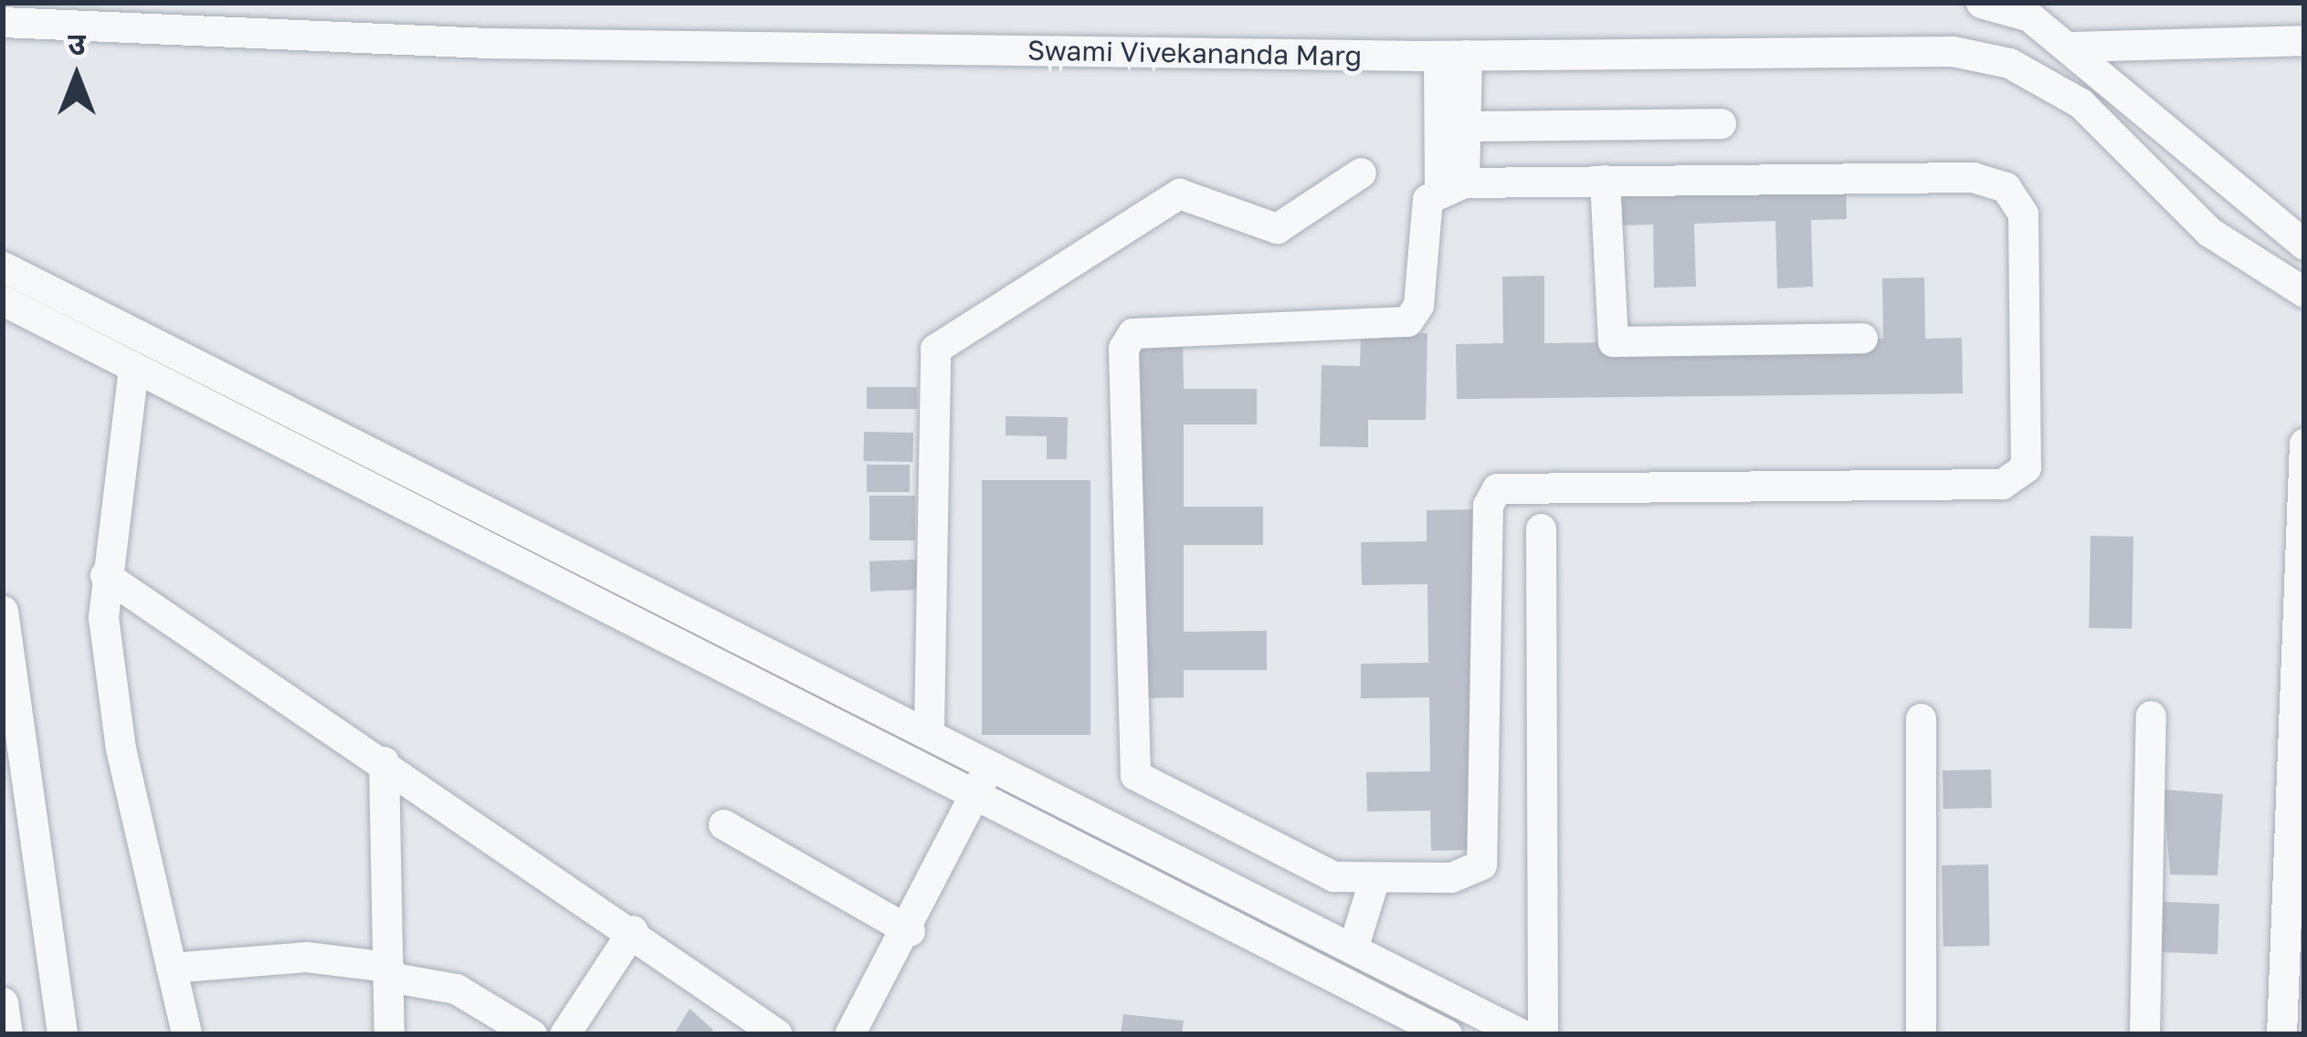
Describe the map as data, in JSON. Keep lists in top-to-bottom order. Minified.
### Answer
{"streets":{"street":["Swami Vivekananda Marg"]},"north":"top"}
